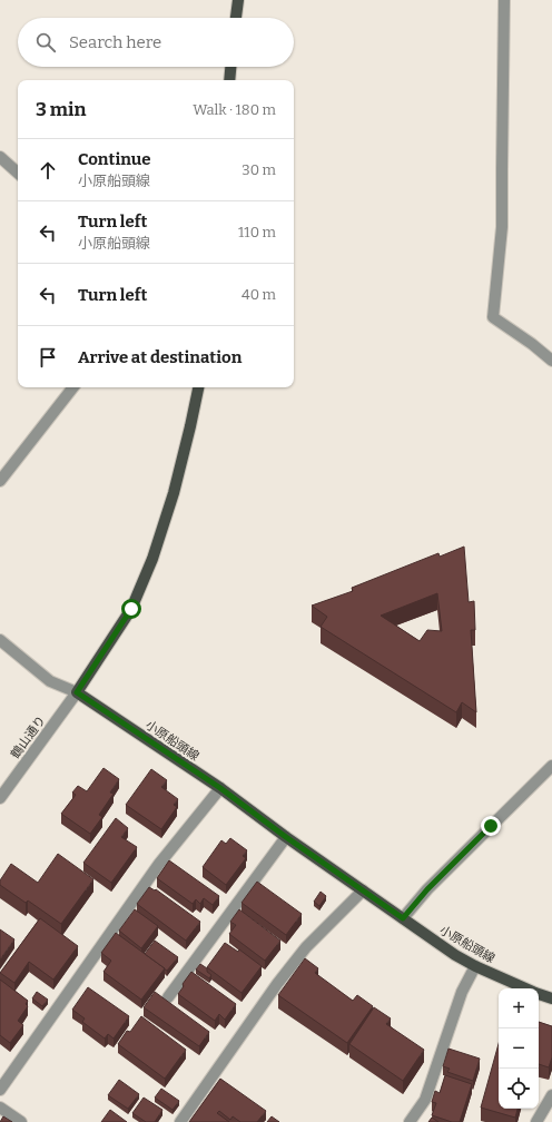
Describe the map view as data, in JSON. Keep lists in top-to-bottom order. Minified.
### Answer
{"streets":{"main road":["小原船頭線"],"street":["鶴山通り"]},"crossings":[["鶴山通り","小原船頭線"]],"page":{"search":"Search here","heading":["3 min","Walk · 180 m"],"list":[["Continue","小原船頭線","30 m"],["Turn left","小原船頭線","110 m"],["Turn left","40 m"],"Arrive at destination"],"map_buttons":["+","−"]}}
